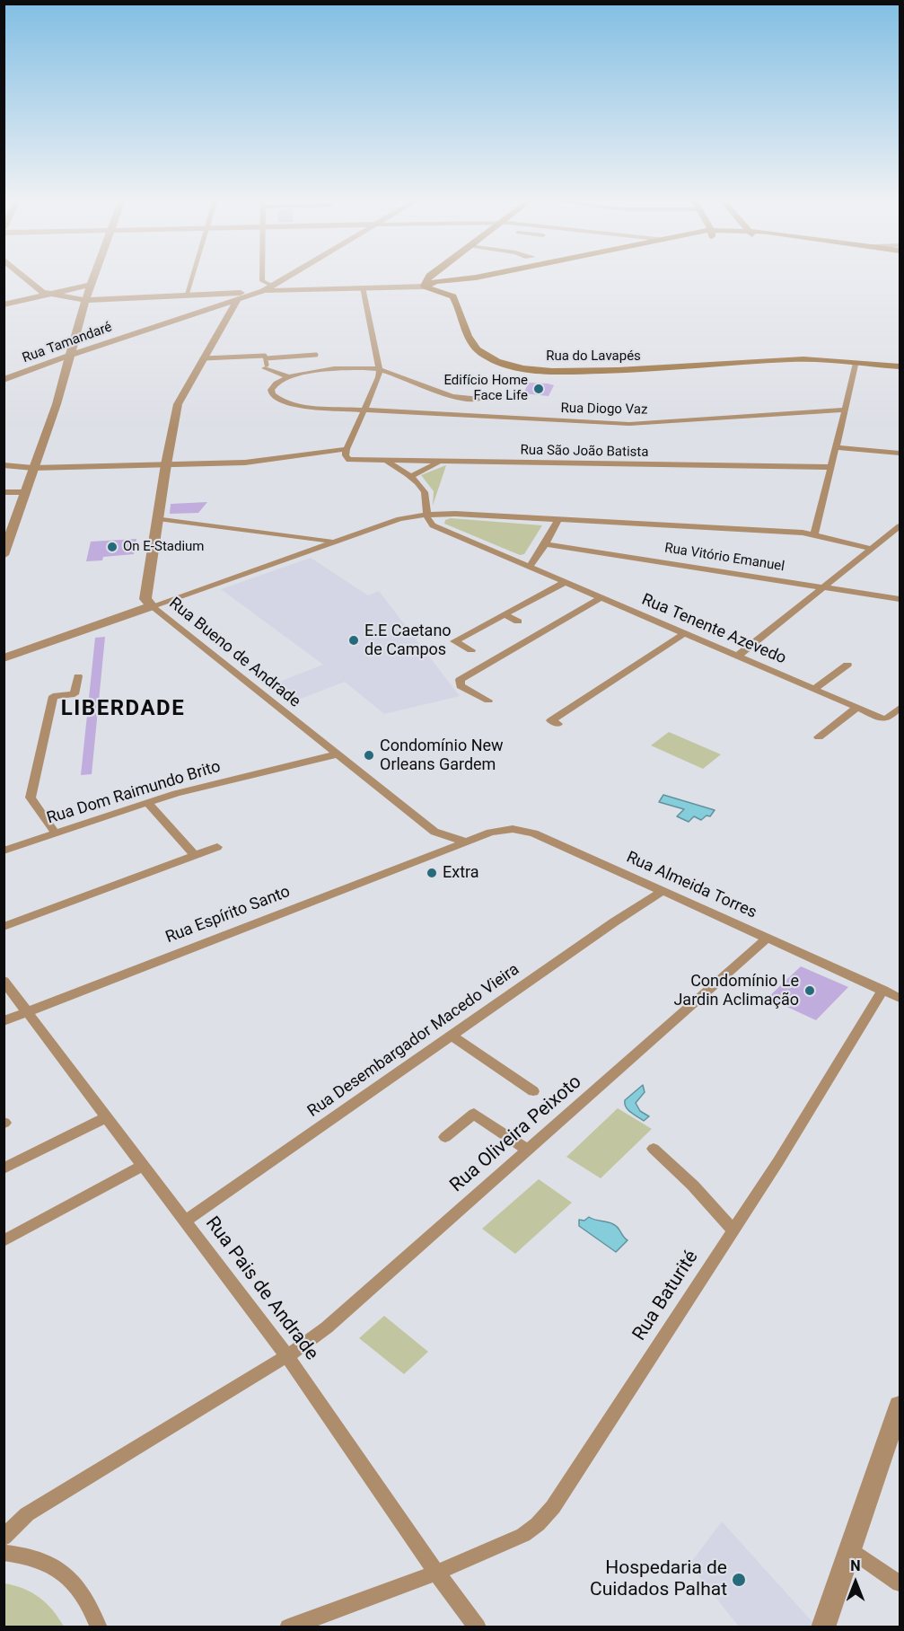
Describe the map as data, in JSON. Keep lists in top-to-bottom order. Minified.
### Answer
{"streets":{"main road":["Rua do Lavapés"],"street":["Rua Tamandaré","Rua Diogo Vaz","Rua São João Batista","Rua Vitório Emanuel","Rua Tenente Azevedo","Rua Bueno de Andrade","Rua Dom Raimundo Brito","Rua Almeida Torres","Rua Espírito Santo","Rua Desembargador Macedo Vieira","Rua Oliveira Peixoto","Rua Pais de Andrade","Rua Baturité"]},"crossings":[["Rua Tamandaré","Rua do Lavapés"],["Rua Tamandaré","Rua Bueno de Andrade"],["Rua Bueno de Andrade","Rua Dom Raimundo Brito"],["Rua Bueno de Andrade","Rua Almeida Torres"],["Rua Bueno de Andrade","Rua Espírito Santo"],["Rua Almeida Torres","Rua Espírito Santo"],["Rua Almeida Torres","Rua Desembargador Macedo Vieira"],["Rua Almeida Torres","Rua Oliveira Peixoto"],["Rua Almeida Torres","Rua Baturité"],["Rua Espírito Santo","Rua Pais de Andrade"],["Rua Desembargador Macedo Vieira","Rua Pais de Andrade"],["Rua Oliveira Peixoto","Rua Pais de Andrade"],["Rua Pais de Andrade","Rua Baturité"]],"districts":["LIBERDADE"],"places":["Edifício Home Face Life","On E-Stadium","E.E Caetano de Campos","Condomínio New Orleans Gardem","Extra","Condomínio Le Jardin Aclimação","Hospedaria de Cuidados Palhat"],"north":"top"}
